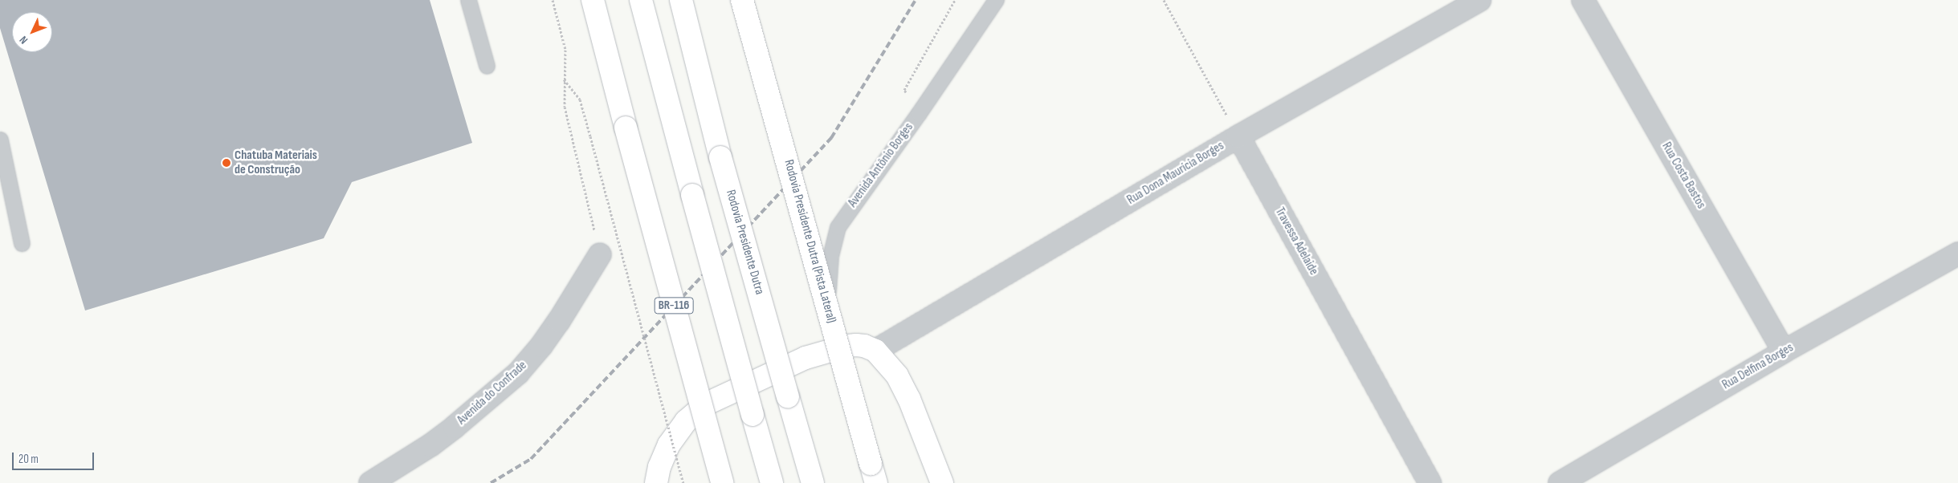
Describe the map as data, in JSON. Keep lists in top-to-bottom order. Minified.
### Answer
{"streets":{"main road":["Rodovia Presidente Dutra (Pista Lateral)","Rodovia Presidente Dutra","BR-116"],"street":["Rua Dona Maurícia Borges","Rua Costa Bastos","Travessa Adelaide","Rua Delfina Borges","Avenida do Confrade"],"lane":["Avenida Antônio Borges"]},"crossings":[["Rua Dona Maurícia Borges","Travessa Adelaide"],["Rua Costa Bastos","Rua Delfina Borges"]],"places":["Chatuba Materiais de Construção"],"scale_bar":"20 m","north":"bottom left"}
